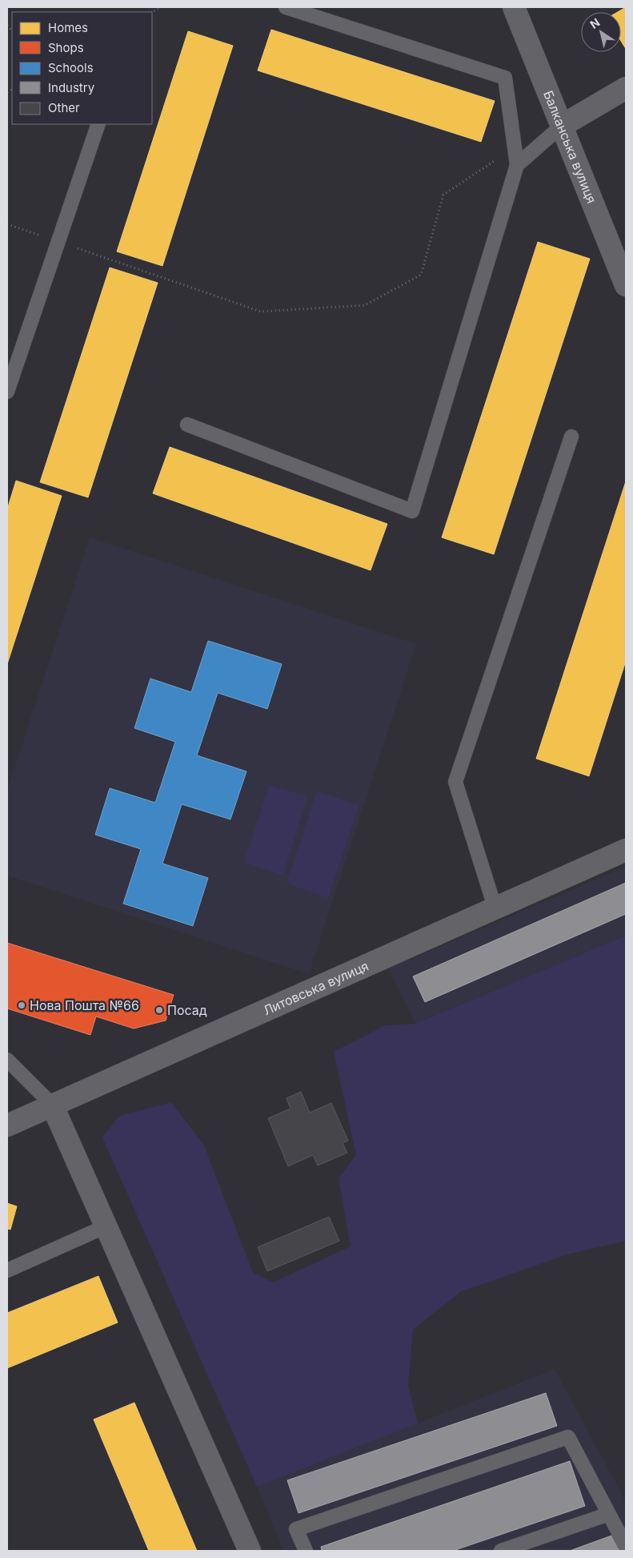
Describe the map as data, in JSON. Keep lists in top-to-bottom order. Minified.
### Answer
{"streets":{"street":["Балканська вулиця","Литовська вулиця"]},"places":["Нова Пошта №66","Посад"],"legend":["Homes","Shops","Schools","Industry","Other"],"north":"top left"}
